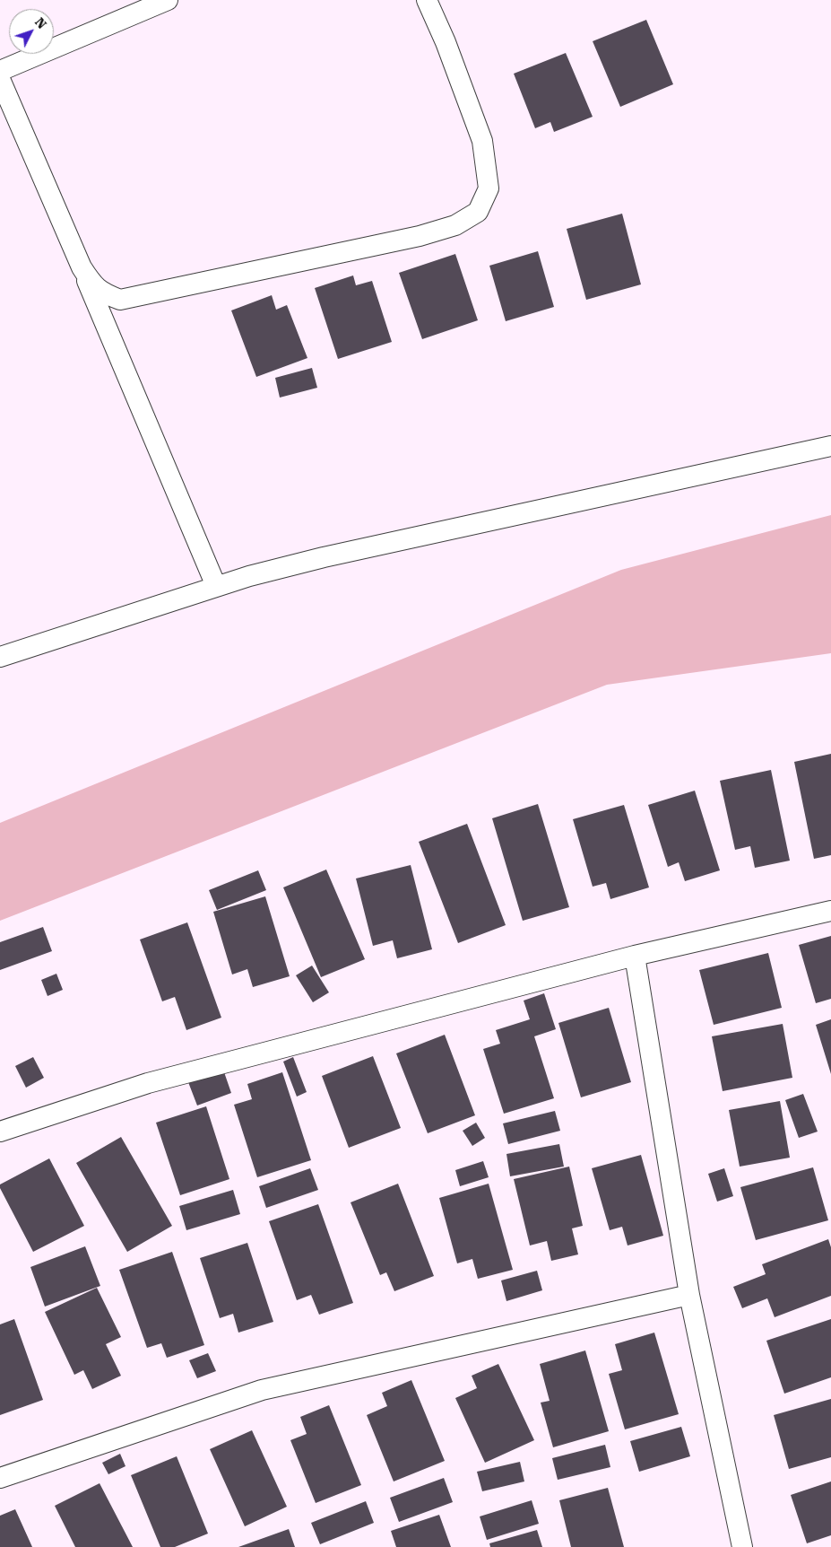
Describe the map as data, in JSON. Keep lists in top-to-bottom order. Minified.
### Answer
{"north":"top right"}
